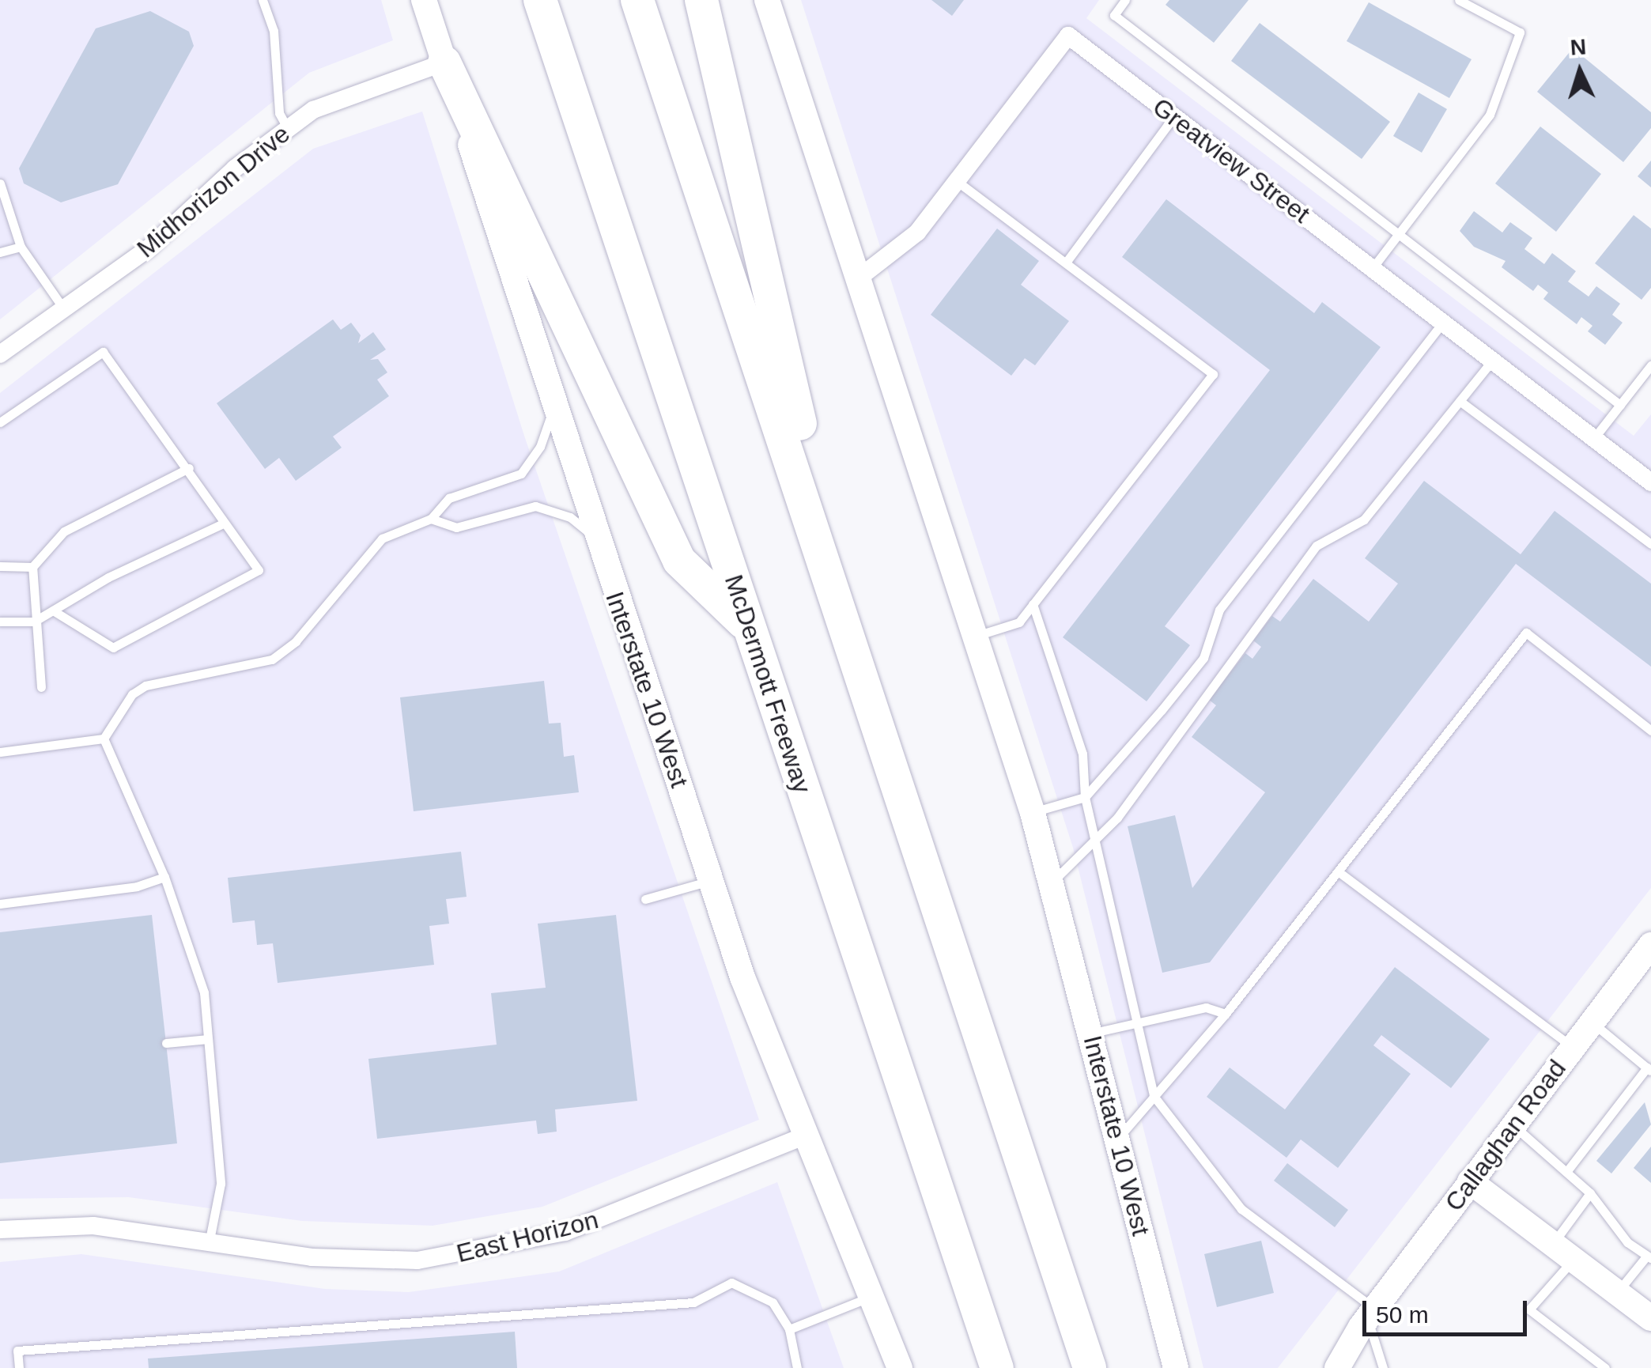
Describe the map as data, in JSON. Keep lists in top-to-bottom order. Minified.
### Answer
{"streets":{"highway":["McDermott Freeway"],"main road":["Interstate 10 West","Callaghan Road"],"street":["Greatview Street","Midhorizon Drive","East Horizon"]},"crossings":[["Greatview Street","Interstate 10 West"],["Midhorizon Drive","Interstate 10 West"],["Interstate 10 West","East Horizon"]],"scale_bar":"50 m","north":"top"}
